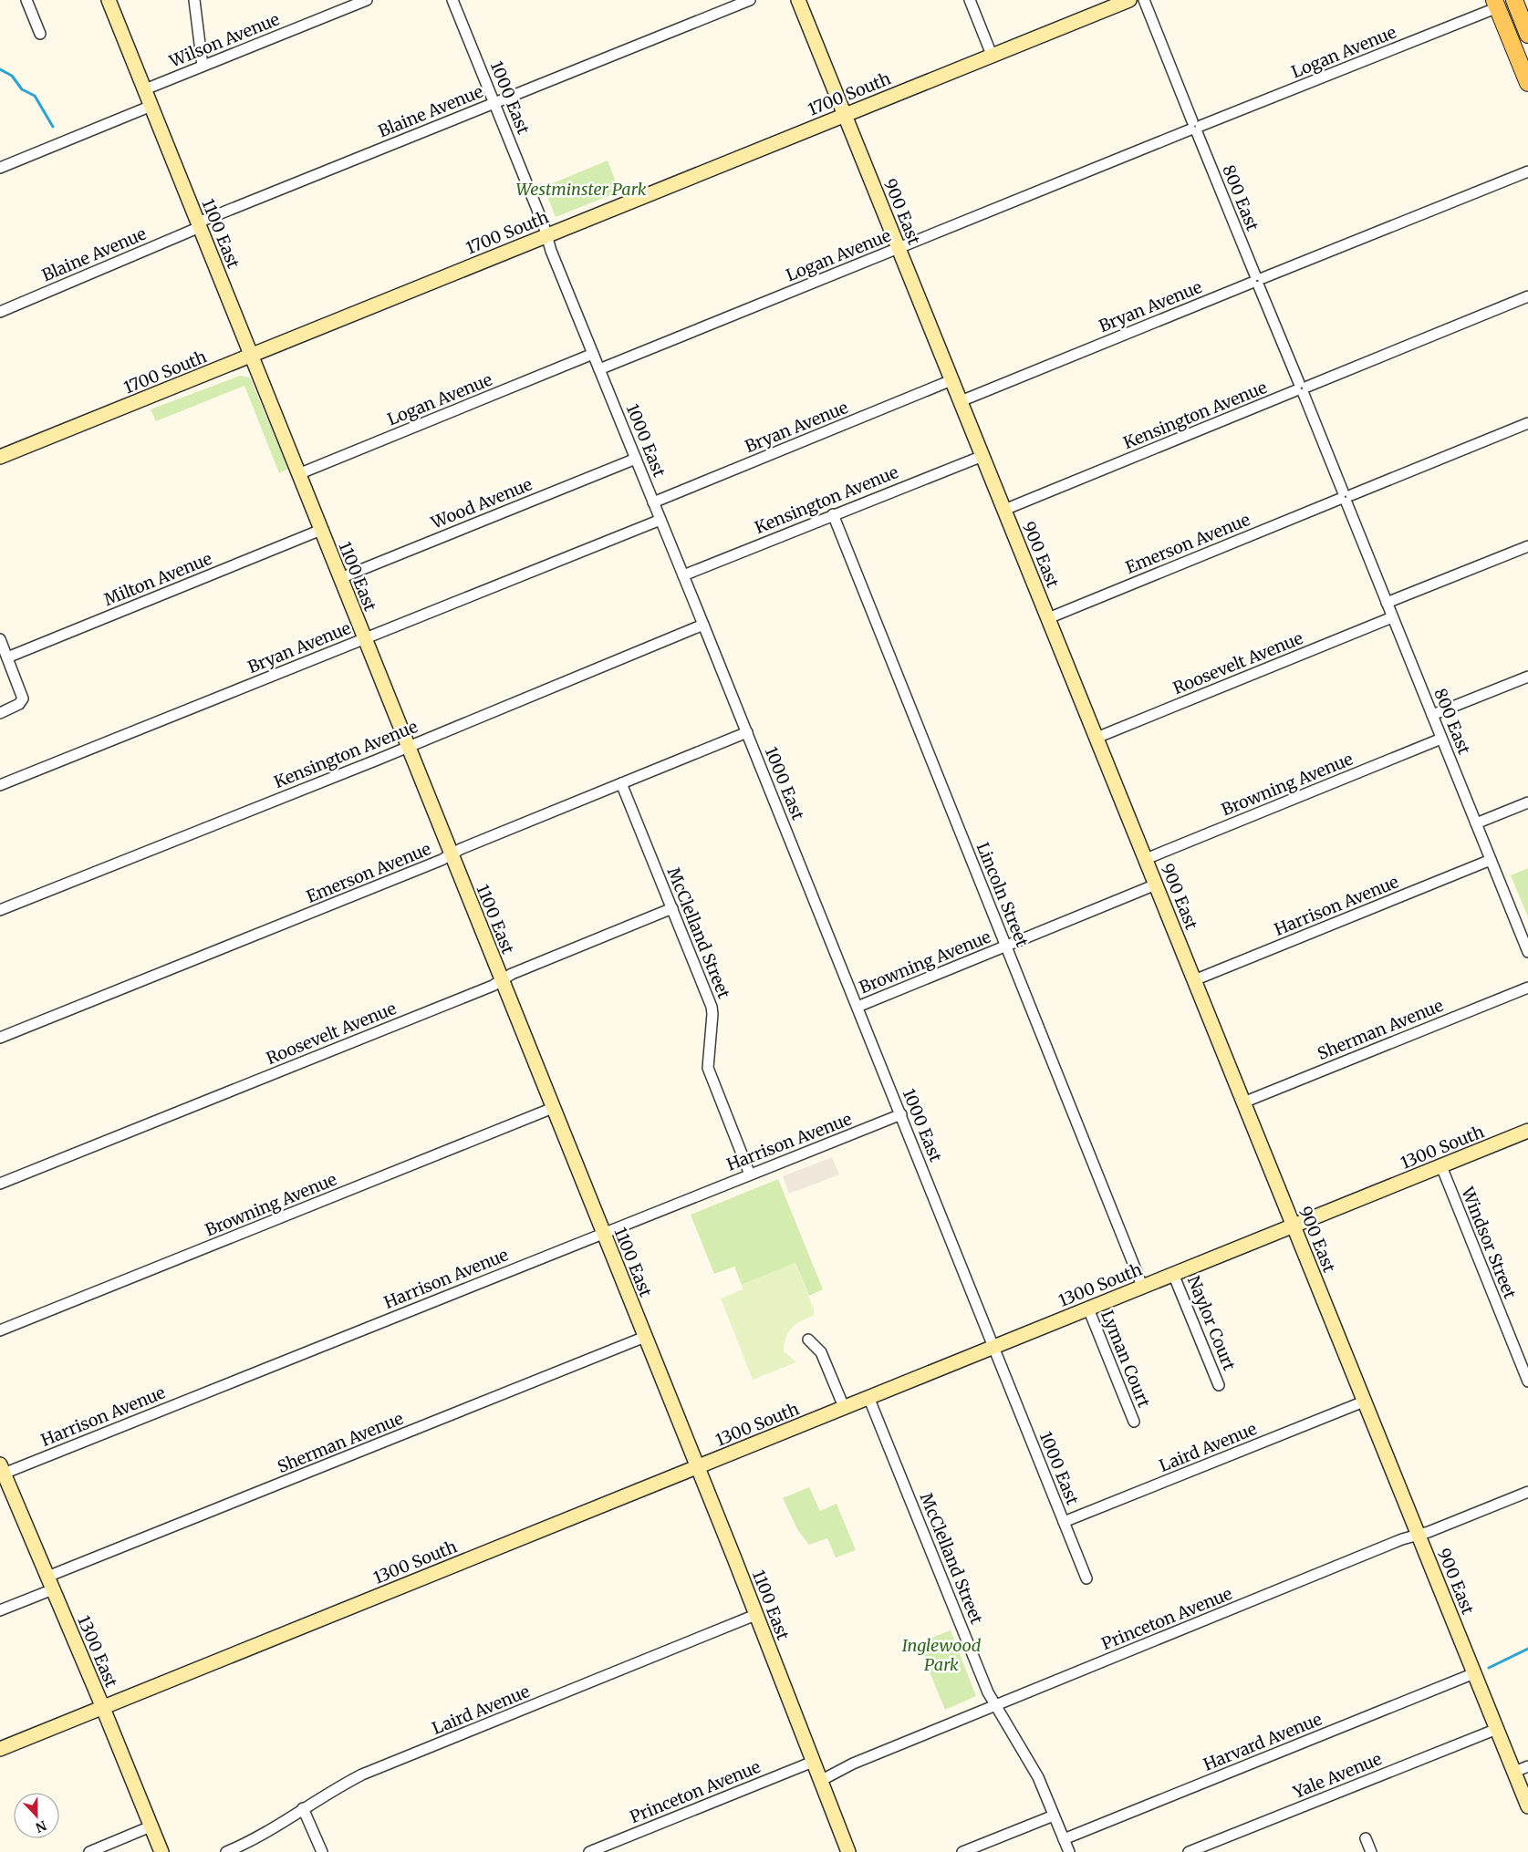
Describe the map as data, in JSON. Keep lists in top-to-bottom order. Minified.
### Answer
{"streets":{"street":["Wilson Avenue","Logan Avenue","1700 South","1000 East","Blaine Avenue","800 East","900 East","1100 East","Bryan Avenue","Kensington Avenue","Wood Avenue","Emerson Avenue","Milton Avenue","Roosevelt Avenue","Browning Avenue","Lincoln Street","Harrison Avenue","McClelland Street","Sherman Avenue","1300 South","Windsor Street","Naylor Court","Lyman Court","Laird Avenue","Princeton Avenue","1300 East","Harvard Avenue","Yale Avenue"]},"crossings":[["Wilson Avenue","1100 East"],["Logan Avenue","1000 East"],["Logan Avenue","800 East"],["Logan Avenue","900 East"],["Logan Avenue","1100 East"],["1700 South","1000 East"],["1700 South","900 East"],["1700 South","1100 East"],["1000 East","Blaine Avenue"],["1000 East","Bryan Avenue"],["1000 East","Kensington Avenue"],["1000 East","Wood Avenue"],["1000 East","Emerson Avenue"],["1000 East","Browning Avenue"],["1000 East","Harrison Avenue"],["1000 East","1300 South"],["1000 East","Laird Avenue"],["Blaine Avenue","1100 East"],["800 East","Bryan Avenue"],["800 East","Kensington Avenue"],["800 East","Emerson Avenue"],["800 East","Roosevelt Avenue"],["800 East","Browning Avenue"],["800 East","Harrison Avenue"],["900 East","Bryan Avenue"],["900 East","Kensington Avenue"],["900 East","Emerson Avenue"],["900 East","Roosevelt Avenue"],["900 East","Browning Avenue"],["900 East","Harrison Avenue"],["900 East","Sherman Avenue"],["900 East","1300 South"],["900 East","Laird Avenue"],["900 East","Princeton Avenue"],["900 East","Harvard Avenue"],["900 East","Yale Avenue"],["1100 East","Bryan Avenue"],["1100 East","Kensington Avenue"],["1100 East","Wood Avenue"],["1100 East","Emerson Avenue"],["1100 East","Milton Avenue"],["1100 East","Roosevelt Avenue"],["1100 East","Browning Avenue"],["1100 East","Harrison Avenue"],["1100 East","Sherman Avenue"],["1100 East","1300 South"],["1100 East","Laird Avenue"],["1100 East","Princeton Avenue"],["Kensington Avenue","Lincoln Street"],["Emerson Avenue","McClelland Street"],["Roosevelt Avenue","McClelland Street"],["Browning Avenue","Lincoln Street"],["Lincoln Street","1300 South"],["Harrison Avenue","McClelland Street"],["Harrison Avenue","1300 East"],["McClelland Street","1300 South"],["McClelland Street","Princeton Avenue"],["McClelland Street","Harvard Avenue"],["Sherman Avenue","1300 East"],["1300 South","Windsor Street"],["1300 South","Naylor Court"],["1300 South","Lyman Court"],["1300 South","1300 East"]],"parks":["Westminster Park","Inglewood Park"],"north":"bottom"}
